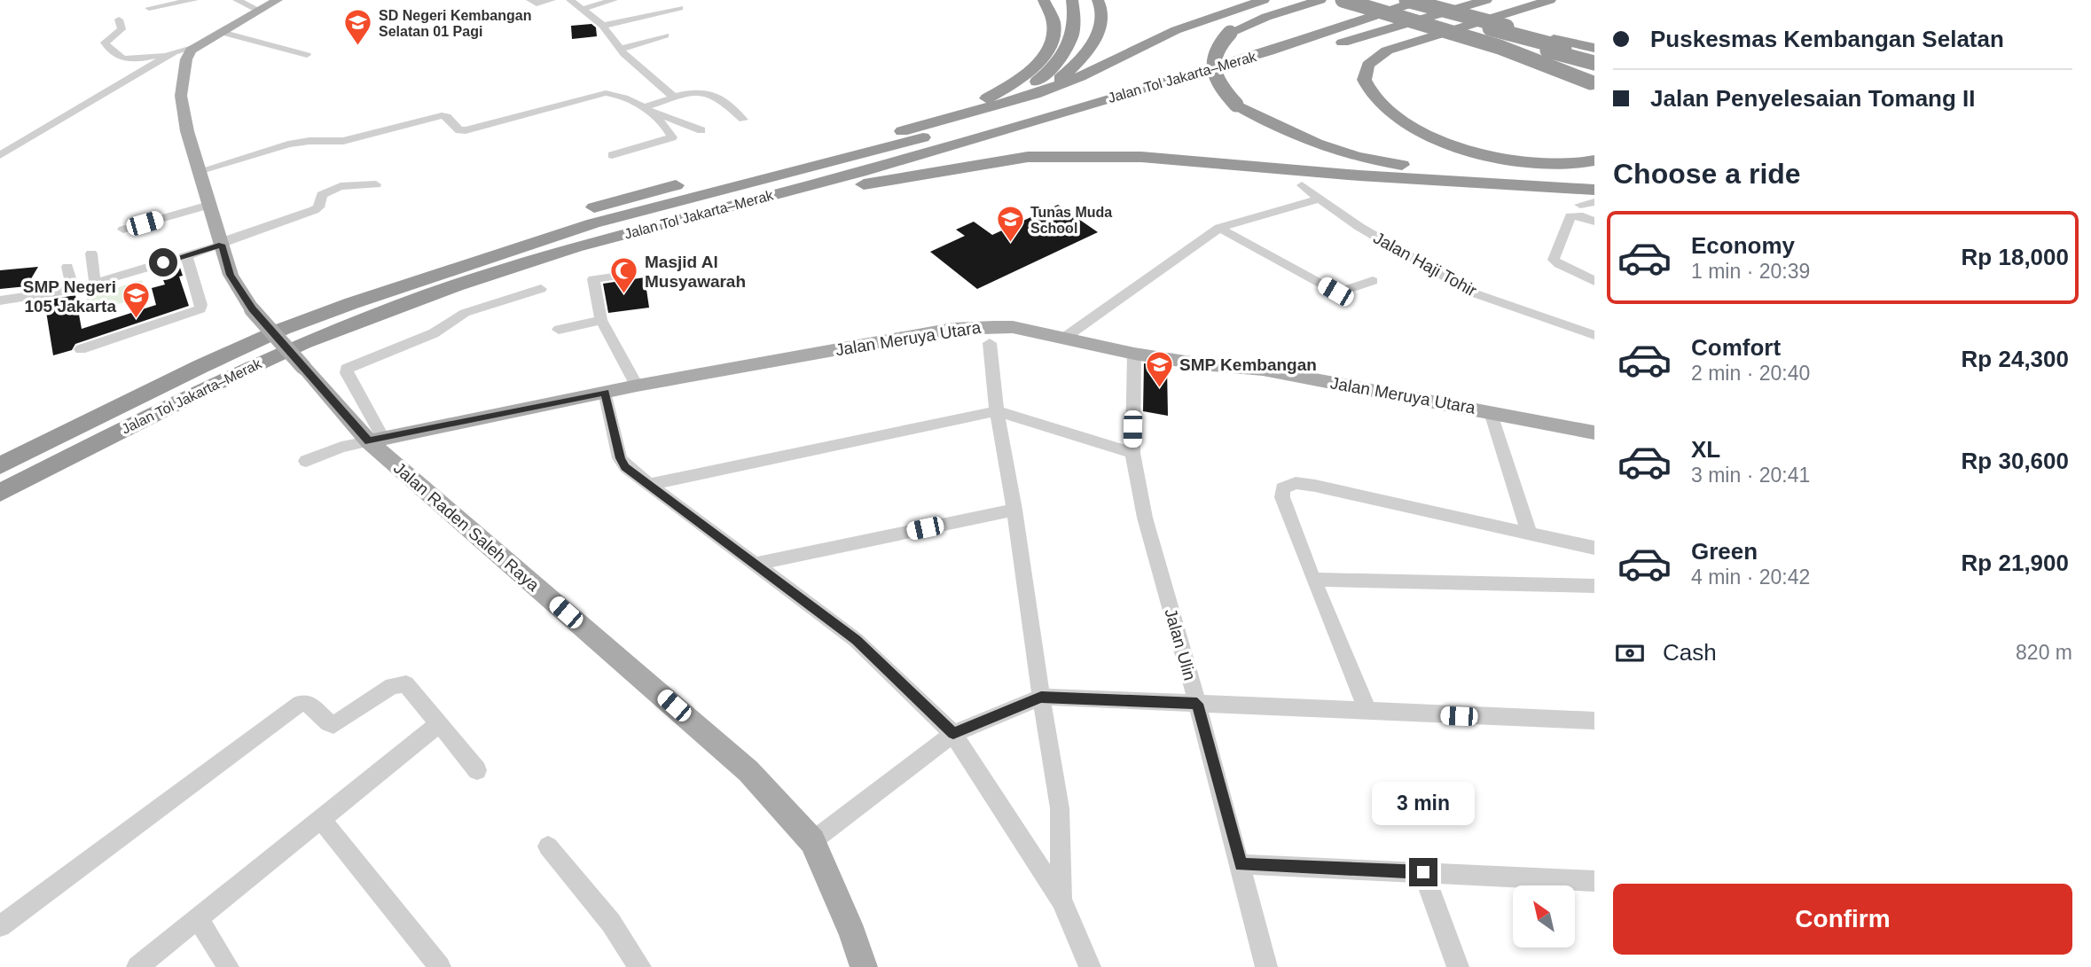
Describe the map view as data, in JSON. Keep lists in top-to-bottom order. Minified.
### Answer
{"streets":{"highway":["Jalan Tol Jakarta–Merak"],"main road":["Jalan Meruya Utara","Jalan Raden Saleh Raya"],"street":["Jalan Haji Tohir","Jalan Ulin"]},"crossings":[["Jalan Meruya Utara","Jalan Raden Saleh Raya"],["Jalan Meruya Utara","Jalan Ulin"]],"places":{"school or university":["SD Negeri Kembangan Selatan 01 Pagi","Tunas Muda School","SMP Negeri 105 Jakarta","SMP Kembangan"],"mosque":["Masjid Al Musyawarah"]},"north":"top left","page":{"banner":["Puskesmas Kembangan Selatan","Jalan Penyelesaian Tomang II"],"heading":"Choose a ride","list":[{"name":"Economy","note":"1 min · 20:39","value":"Rp 18,000"},{"name":"Comfort","note":"2 min · 20:40","value":"Rp 24,300"},{"name":"XL","note":"3 min · 20:41","value":"Rp 30,600"},{"name":"Green","note":"4 min · 20:42","value":"Rp 21,900"}],"pay":["Cash","820 m"],"bubble":"3 min","buttons":"Confirm"}}
